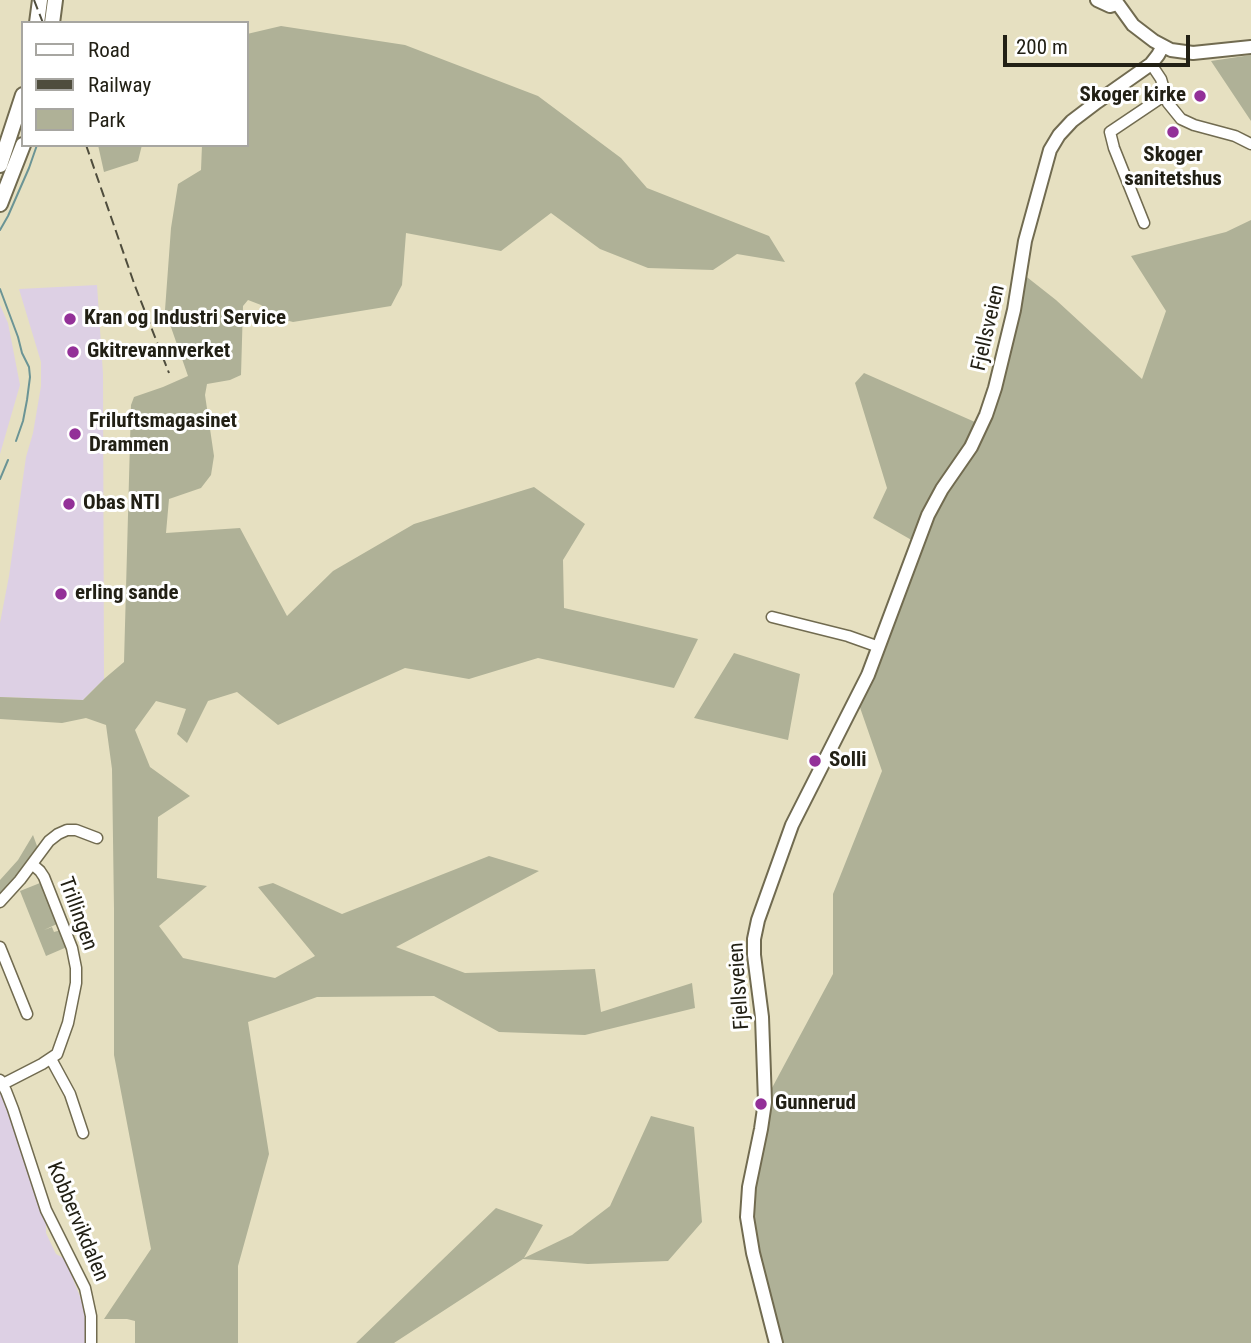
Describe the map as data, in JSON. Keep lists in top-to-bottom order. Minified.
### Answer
{"streets":{"main road":["Fjellsveien"],"street":["Trillingen","Kobbervikdalen"]},"places":["Skoger kirke","Skoger sanitetshus","Kran og Industri Service","Gkitrevannverket","Friluftsmagasinet Drammen","Obas NTI","erling sande","Solli","Gunnerud"],"legend":["Road","Railway","Park"],"scale_bar":"200 m"}
